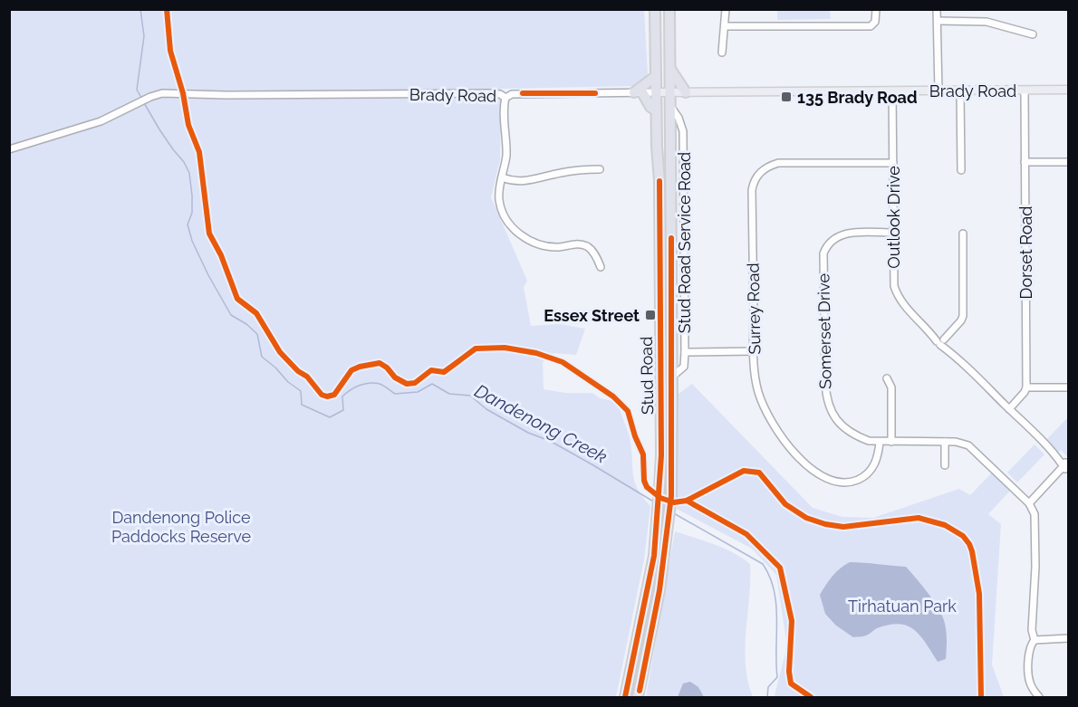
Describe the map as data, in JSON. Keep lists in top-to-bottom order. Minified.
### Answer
{"streets":{"highway":["Stud Road"],"main road":["Brady Road"],"street":["Outlook Drive","Stud Road Service Road","Dorset Road","Surrey Road","Somerset Drive"]},"crossings":[["Brady Road","Outlook Drive"],["Brady Road","Dorset Road"],["Brady Road","Stud Road"],["Outlook Drive","Surrey Road"],["Outlook Drive","Somerset Drive"],["Stud Road Service Road","Stud Road"],["Surrey Road","Somerset Drive"]],"water":["Dandenong Creek"],"parks":["Dandenong Police Paddocks Reserve","Tirhatuan Park"],"places":{"transit":["135 Brady Road","Essex Street"]}}
